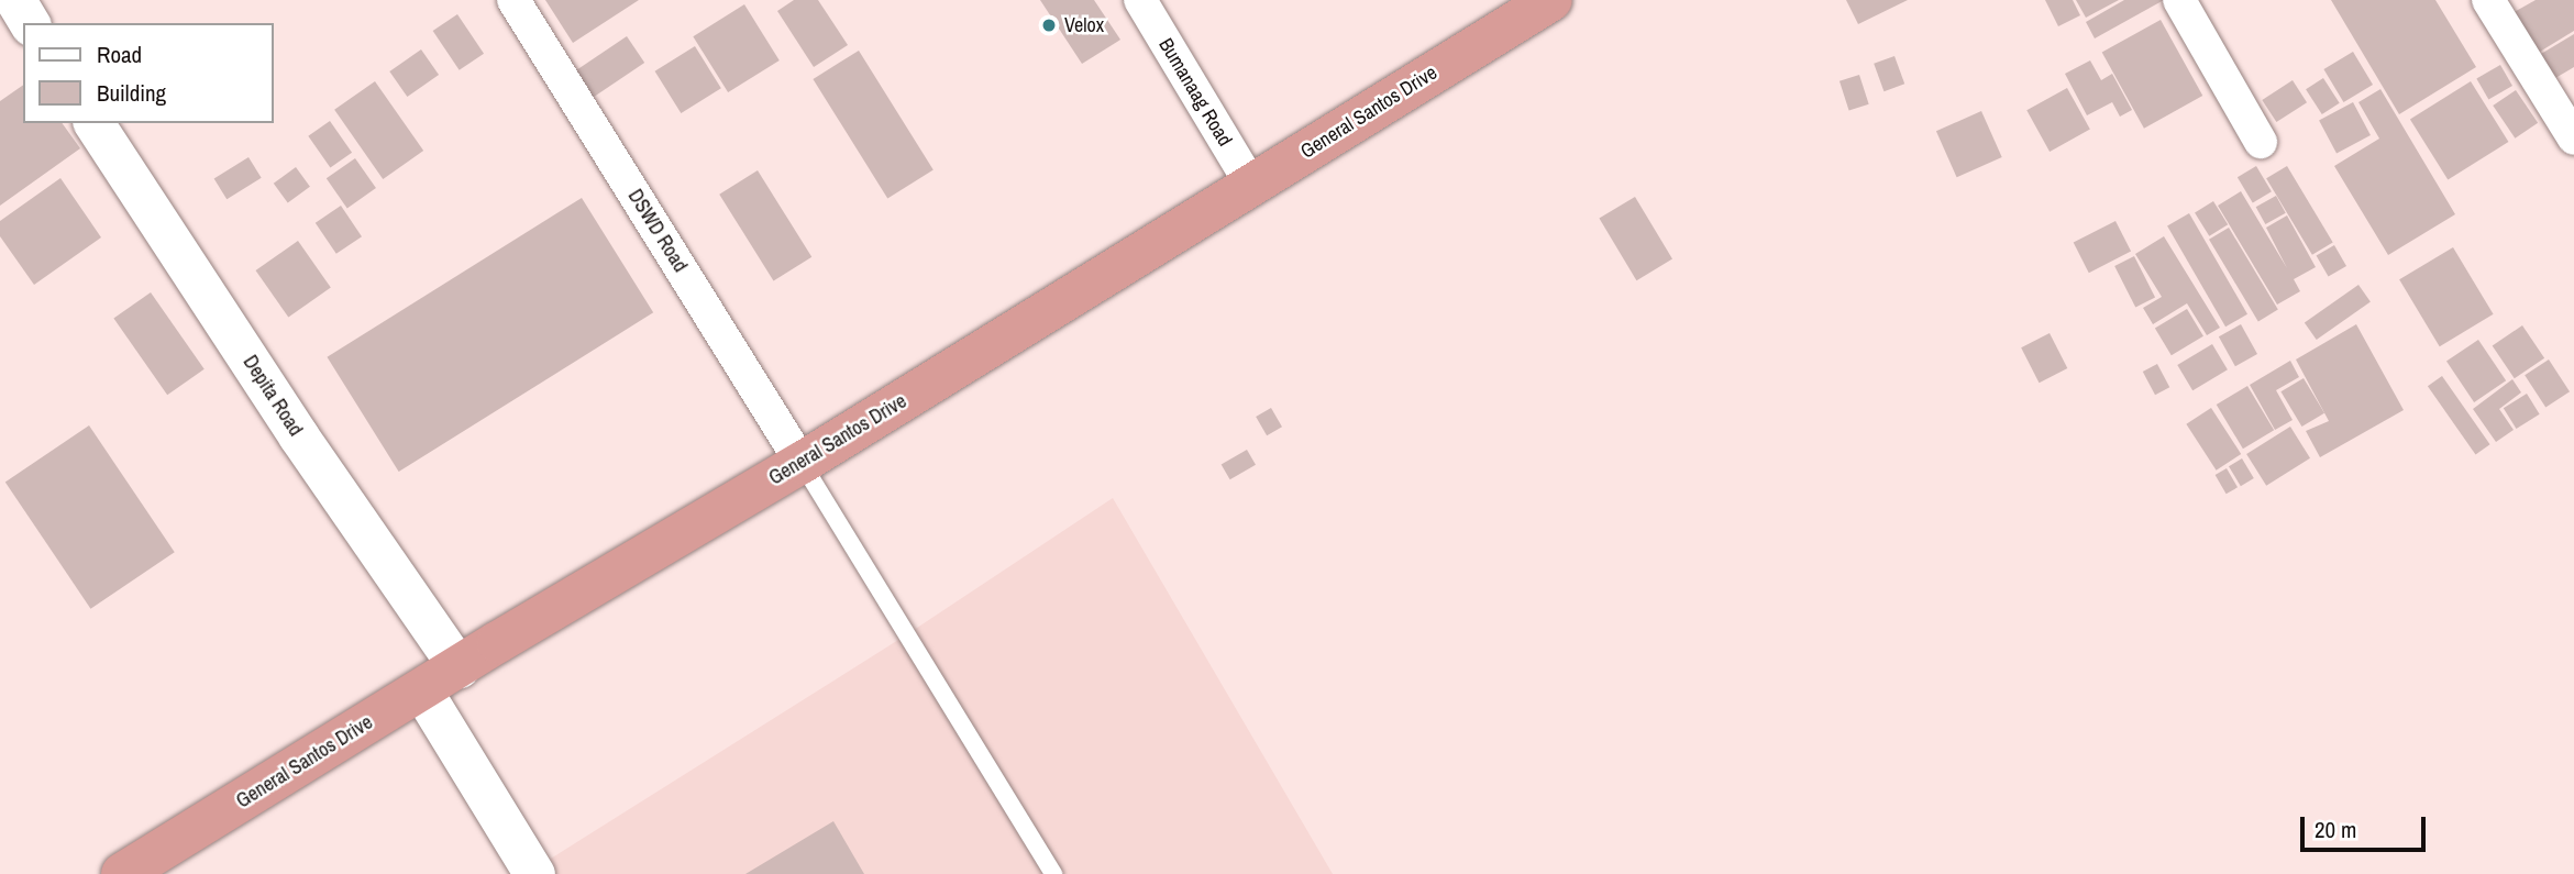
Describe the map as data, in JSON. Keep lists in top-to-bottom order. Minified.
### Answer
{"streets":{"highway":["General Santos Drive"],"street":["Bumanaag Road","DSWD Road","Depita Road"]},"crossings":[["Bumanaag Road","General Santos Drive"],["General Santos Drive","DSWD Road"],["General Santos Drive","Depita Road"]],"places":["Velox"],"legend":["Road","Building"],"scale_bar":"20 m"}
